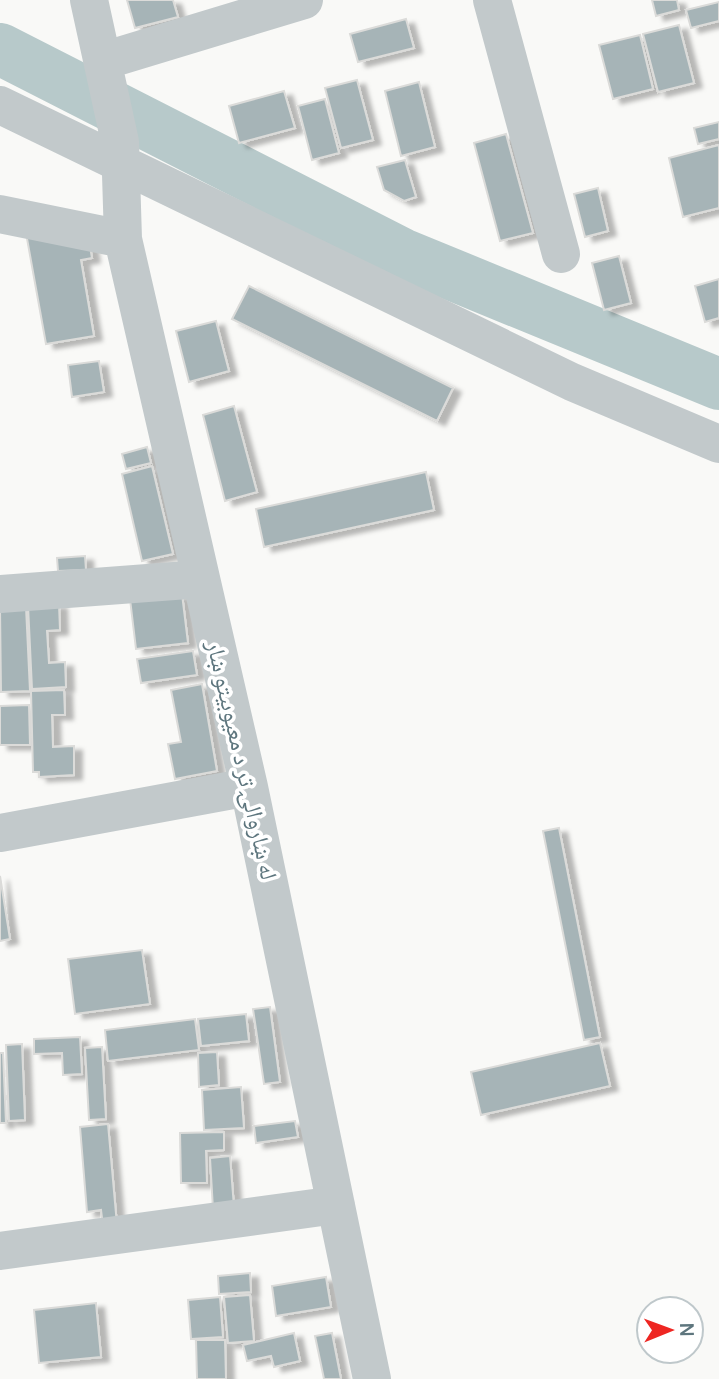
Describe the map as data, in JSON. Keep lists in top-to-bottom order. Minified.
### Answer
{"streets":{"street":["له ښاروالۍ تر د معیوبیتو ښار"]},"north":"right"}
